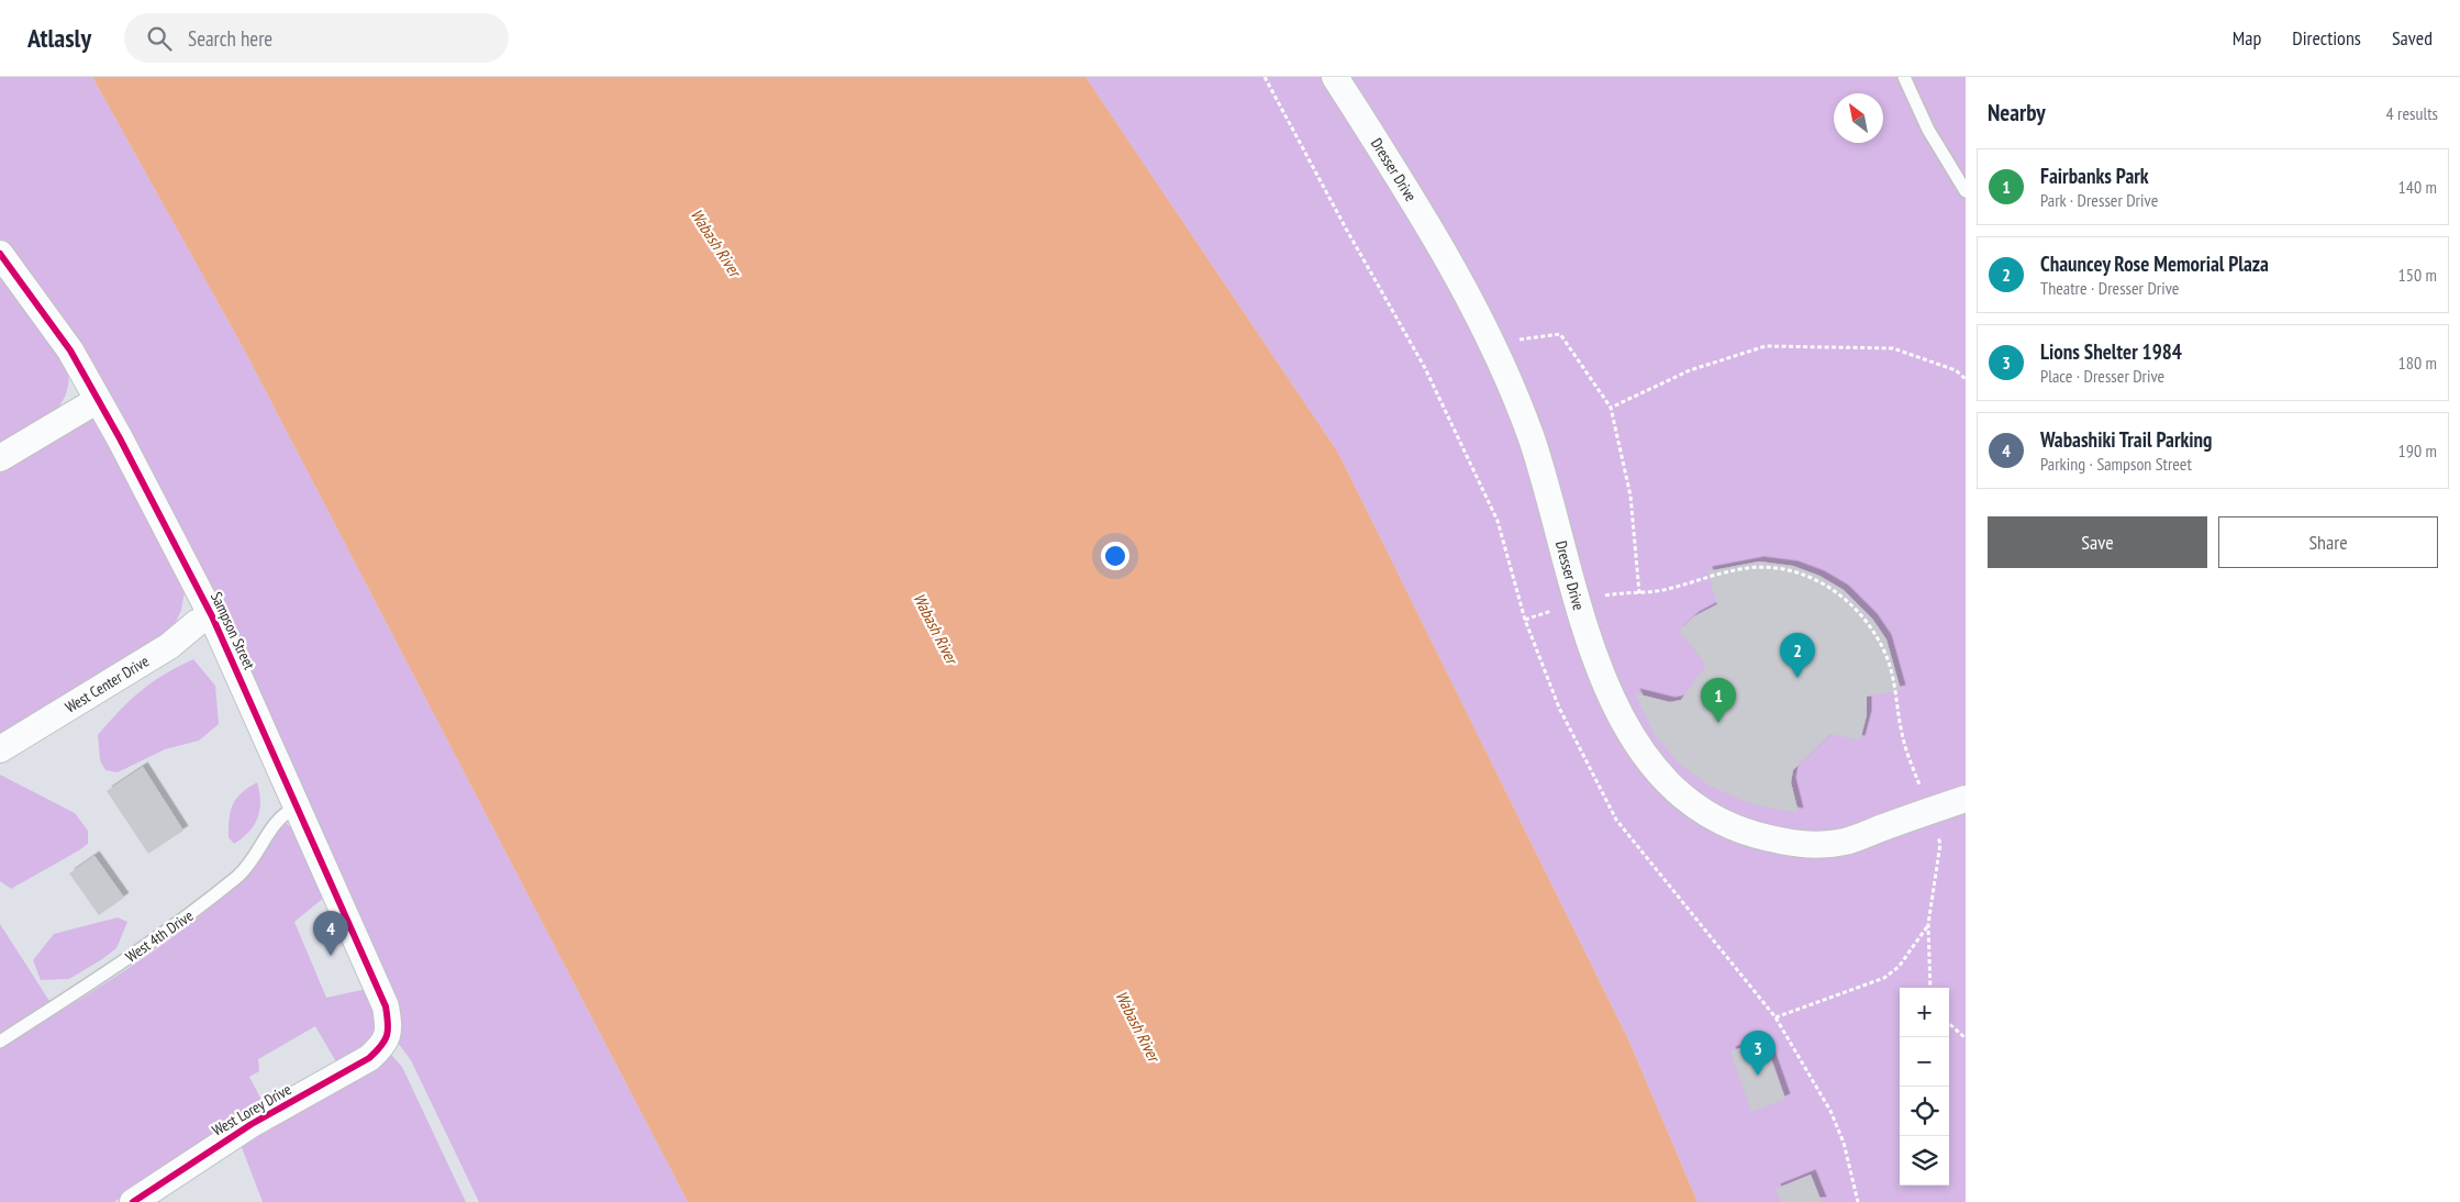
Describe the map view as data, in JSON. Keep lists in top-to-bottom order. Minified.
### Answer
{"streets":{"street":["Dresser Drive","Sampson Street","West Center Drive","West Lorey Drive"],"lane":["West 4th Drive"]},"crossings":[["Sampson Street","West Center Drive"],["Sampson Street","West 4th Drive"],["Sampson Street","West Lorey Drive"]],"water":["Wabash River"],"north":"top left","page":{"header":"Atlasly","search":"Search here","nav":["Map","Directions","Saved"],"heading":["Nearby","4 results"],"list":[{"mark":"1","name":"Fairbanks Park","note":"Park · Dresser Drive","value":"140 m"},{"mark":"2","name":"Chauncey Rose Memorial Plaza","note":"Theatre · Dresser Drive","value":"150 m"},{"mark":"3","name":"Lions Shelter 1984","note":"Place · Dresser Drive","value":"180 m"},{"mark":"4","name":"Wabashiki Trail Parking","note":"Parking · Sampson Street","value":"190 m"}],"buttons":["Save","Share"],"pins":["2","1","4","3"],"map_buttons":["+","−"]}}
